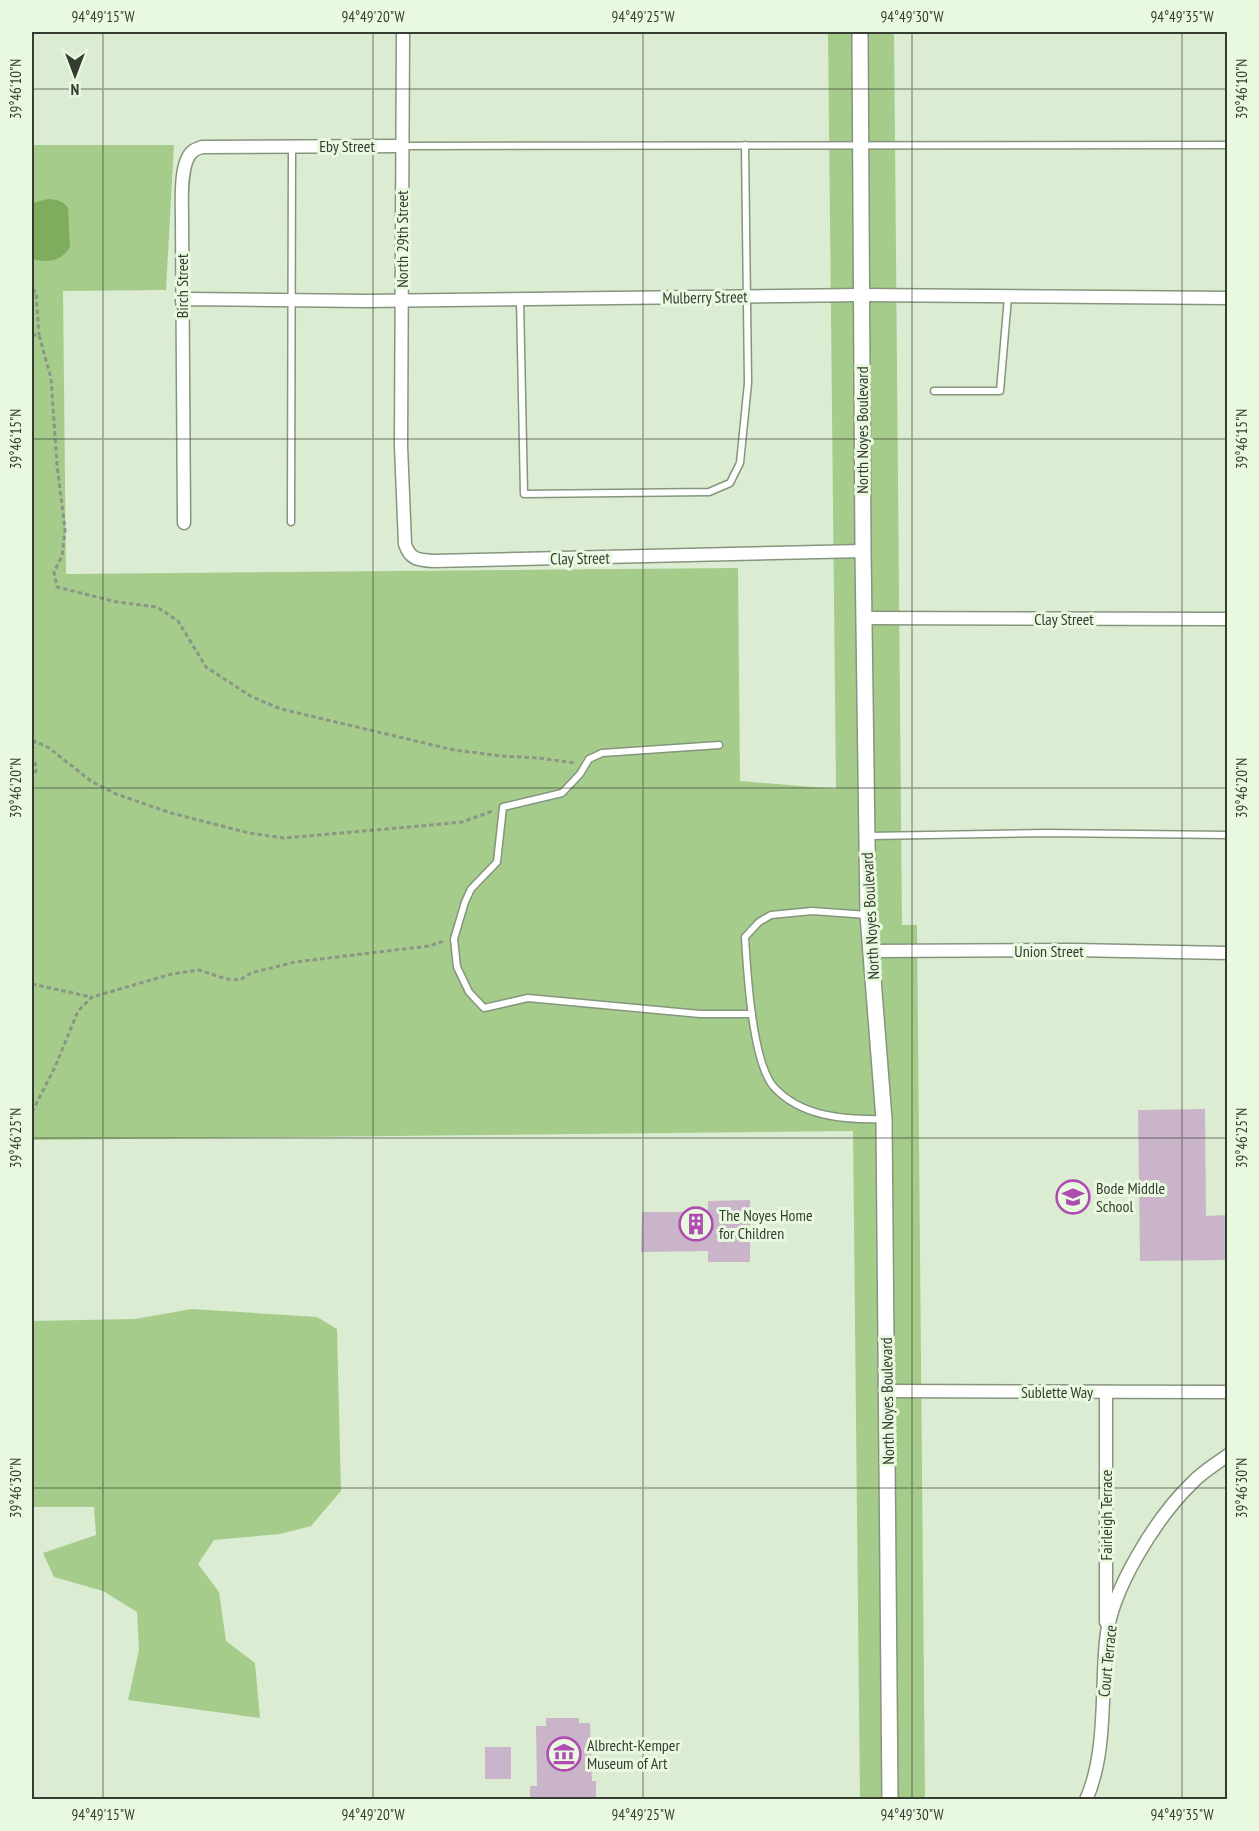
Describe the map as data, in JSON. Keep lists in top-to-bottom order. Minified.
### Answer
{"streets":{"street":["Eby Street","North 29th Street","Birch Street","Mulberry Street","North Noyes Boulevard","Clay Street","Union Street","Sublette Way","Fairleigh Terrace","Court Terrace"]},"crossings":[["Eby Street","North 29th Street"],["Eby Street","Birch Street"],["North 29th Street","Mulberry Street"],["North 29th Street","Clay Street"],["Birch Street","Mulberry Street"],["Mulberry Street","North Noyes Boulevard"],["North Noyes Boulevard","Clay Street"],["North Noyes Boulevard","Union Street"],["North Noyes Boulevard","Sublette Way"],["Sublette Way","Fairleigh Terrace"],["Fairleigh Terrace","Court Terrace"]],"places":{"school or university":["Bode Middle School"],"building":["The Noyes Home for Children"],"museum":["Albrecht-Kemper Museum of Art"]},"north":"bottom","coordinates":["94°49'15\"W","94°49'20\"W","94°49'25\"W","94°49'30\"W","94°49'35\"W","39°46'10\"N","39°46'15\"N","39°46'20\"N","39°46'25\"N","39°46'30\"N"]}
